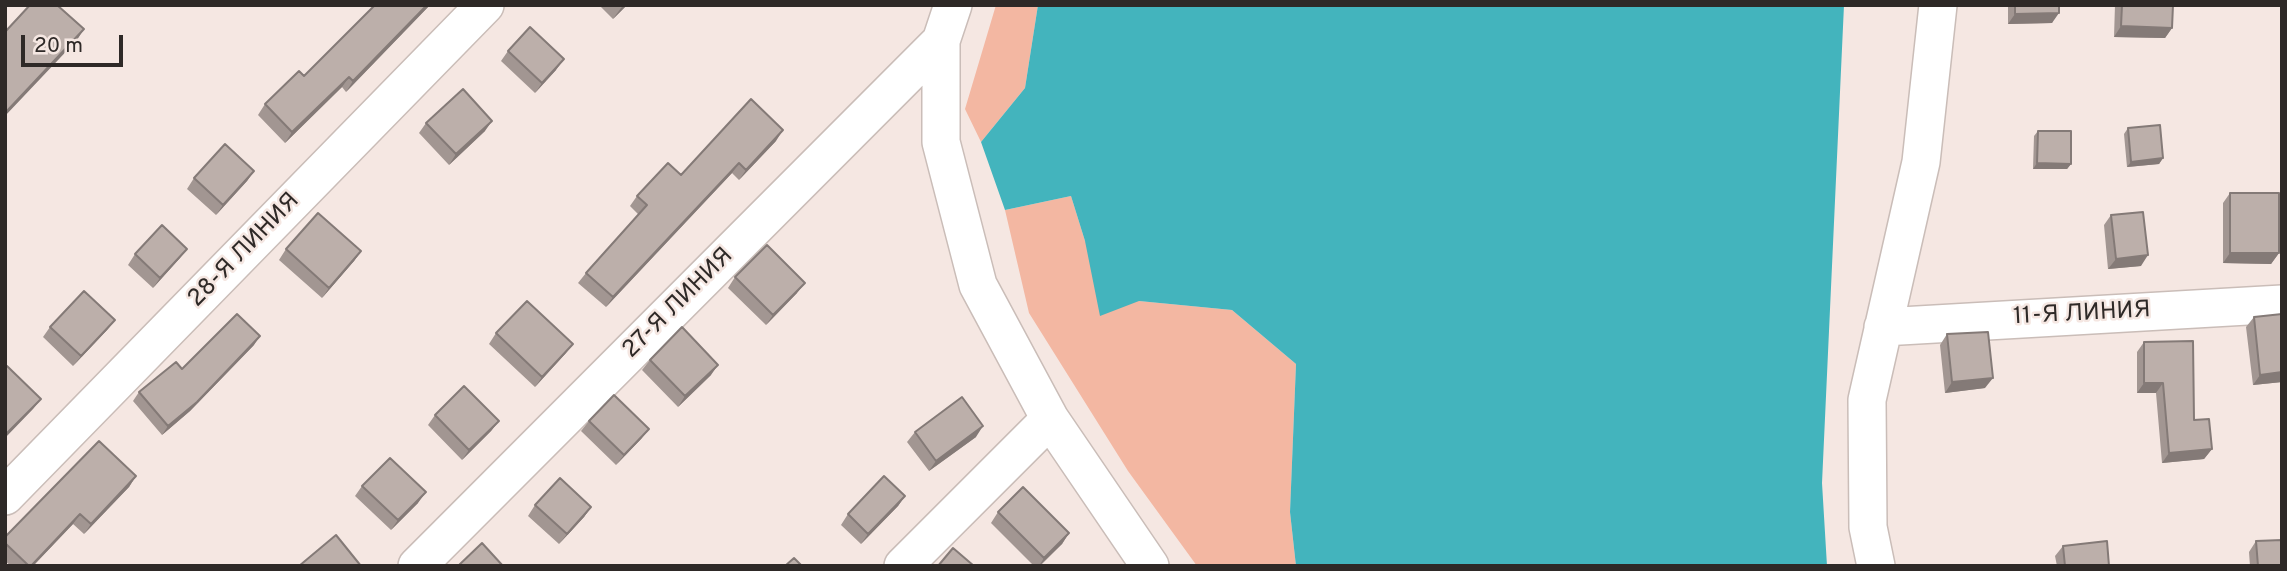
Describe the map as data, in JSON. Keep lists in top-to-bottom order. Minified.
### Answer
{"streets":{"street":["28-Я ЛИНИЯ","27-Я ЛИНИЯ","11-Я ЛИНИЯ"]},"scale_bar":"20 m"}
